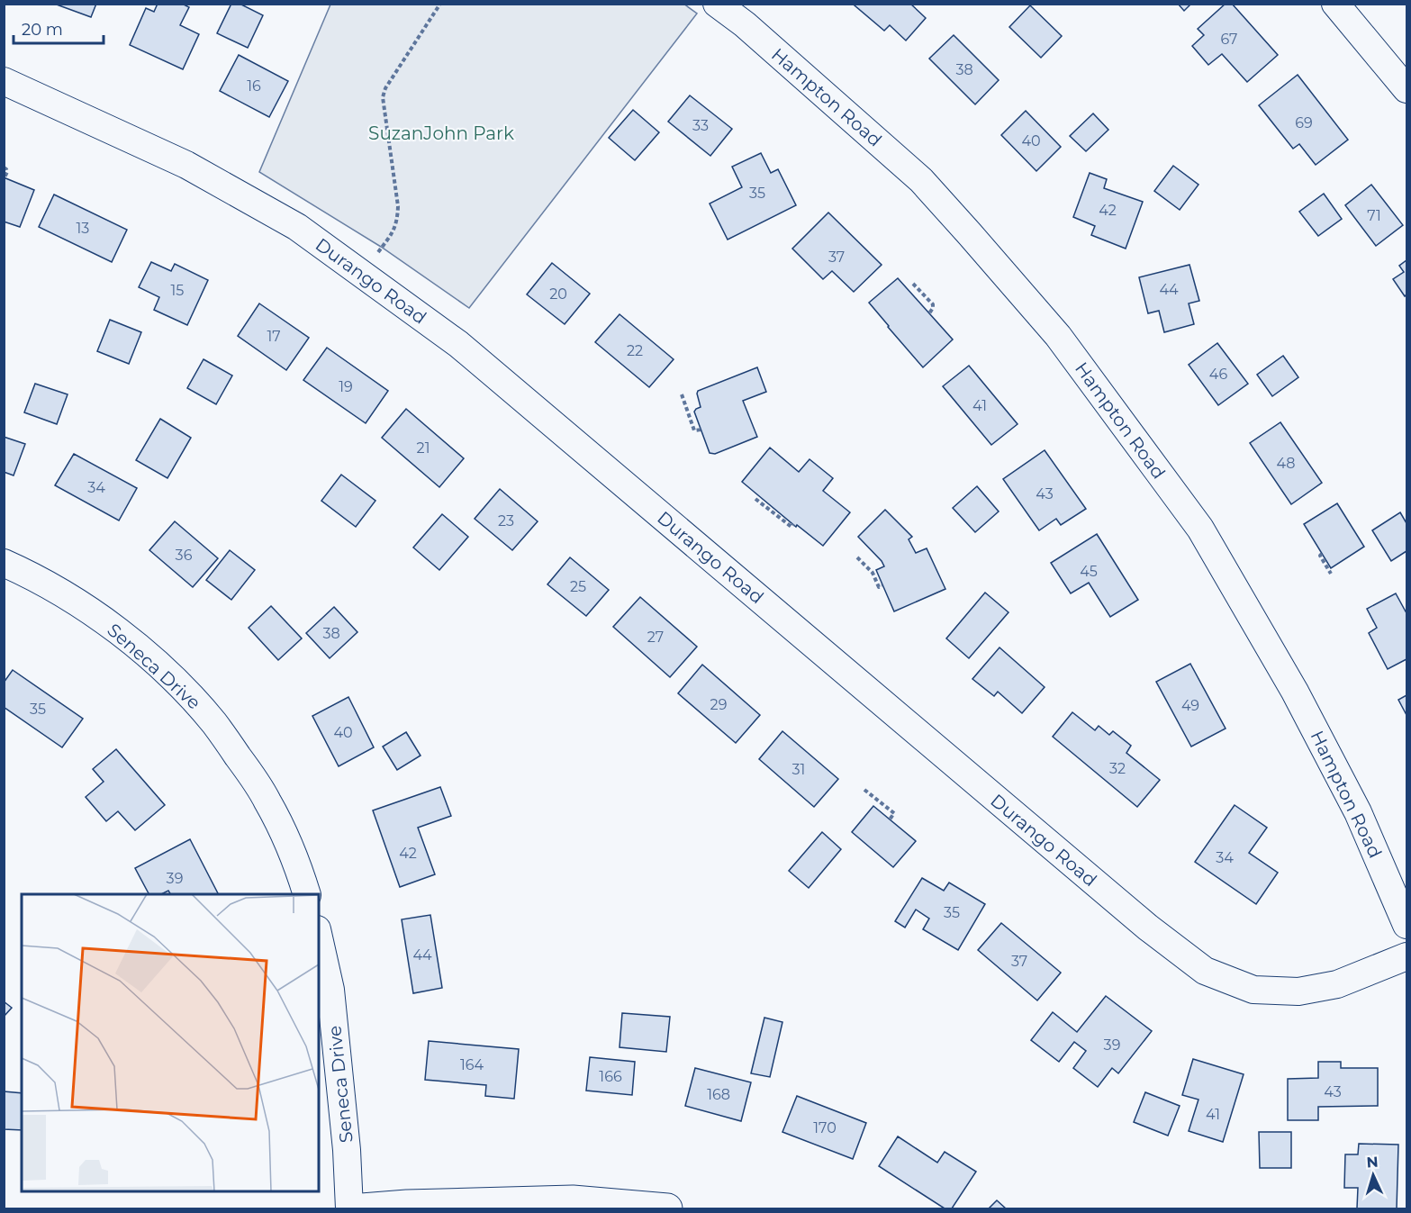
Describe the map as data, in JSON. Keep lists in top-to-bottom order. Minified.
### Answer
{"streets":{"street":["Hampton Road","Durango Road","Seneca Drive"]},"parks":["SuzanJohn Park"],"house_numbers":["67","38","16","69","33","40","35","42","71","13","37","44","15","20","17","22","46","19","41","21","48","34","43","23","36","45","25","38","27","29","49","35","40","32","31","42","34","39","35","44","37","39","164","166","43","168","41","170"],"scale_bar":"20 m","north":"top"}
